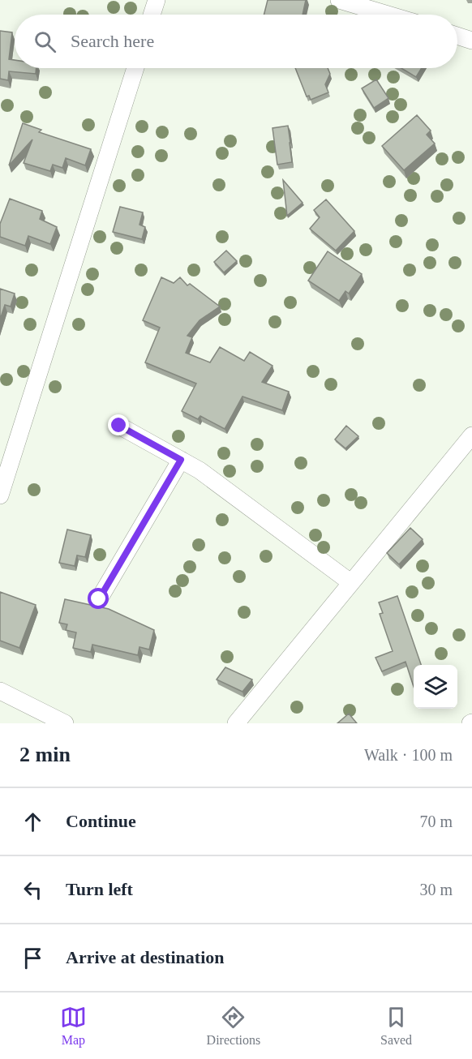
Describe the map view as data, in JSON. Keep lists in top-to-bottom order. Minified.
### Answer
{"page":{"search":"Search here","heading":["2 min","Walk · 100 m"],"list":[["Continue","70 m"],["Turn left","30 m"],"Arrive at destination"],"nav":["Map","Directions","Saved"]}}
